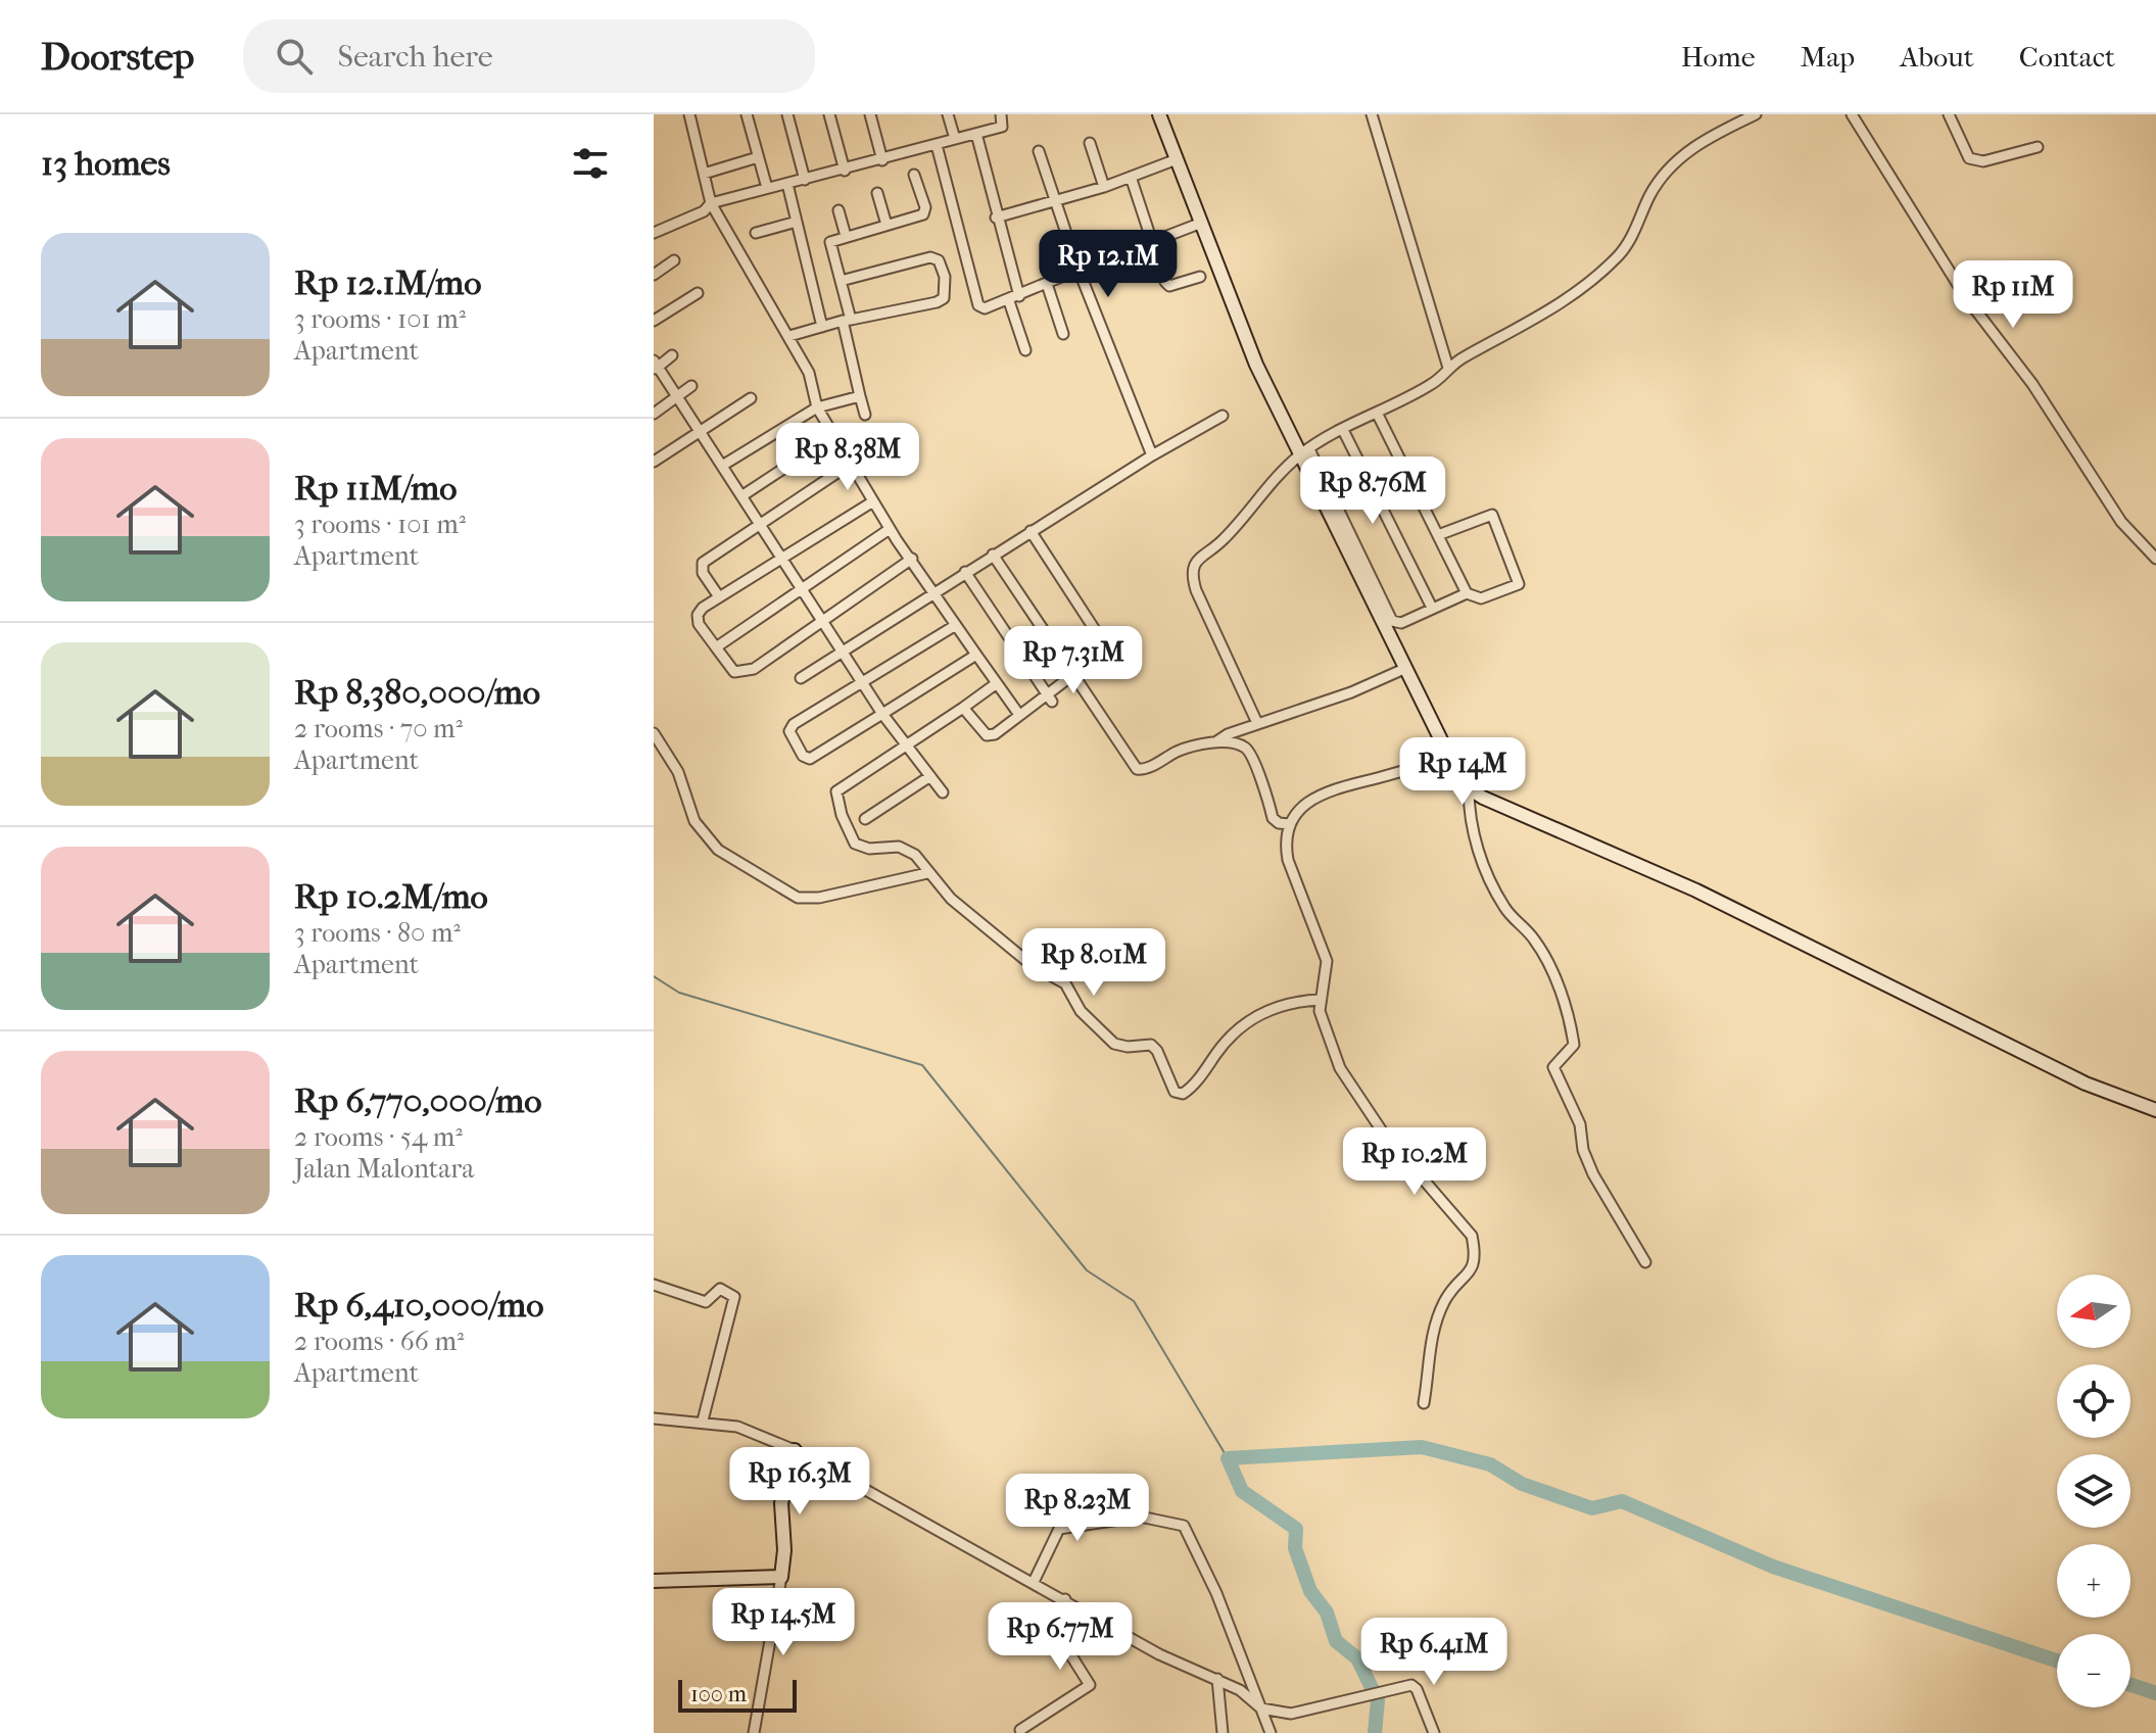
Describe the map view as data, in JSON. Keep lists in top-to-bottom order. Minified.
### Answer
{"scale_bar":"100 m","north":"left","page":{"header":"Doorstep","search":"Search here","nav":["Home","Map","About","Contact"],"heading":"13 homes","list":[{"name":"Rp 12.1M/mo","note":"3 rooms · 101 m² · Apartment"},{"name":"Rp 11M/mo","note":"3 rooms · 101 m² · Apartment"},{"name":"Rp 8,380,000/mo","note":"2 rooms · 70 m² · Apartment"},{"name":"Rp 10.2M/mo","note":"3 rooms · 80 m² · Apartment"},{"name":"Rp 6,770,000/mo","note":"2 rooms · 54 m² · Jalan Malontara"},{"name":"Rp 6,410,000/mo","note":"2 rooms · 66 m² · Apartment"}],"price":["Rp 12.1M","Rp 11M","Rp 8.38M","Rp 8.76M","Rp 7.31M","Rp 14M","Rp 8.01M","Rp 10.2M","Rp 16.3M","Rp 8.23M","Rp 14.5M","Rp 6.77M","Rp 6.41M"],"map_buttons":["+","−"],"scale":"100 m"}}
